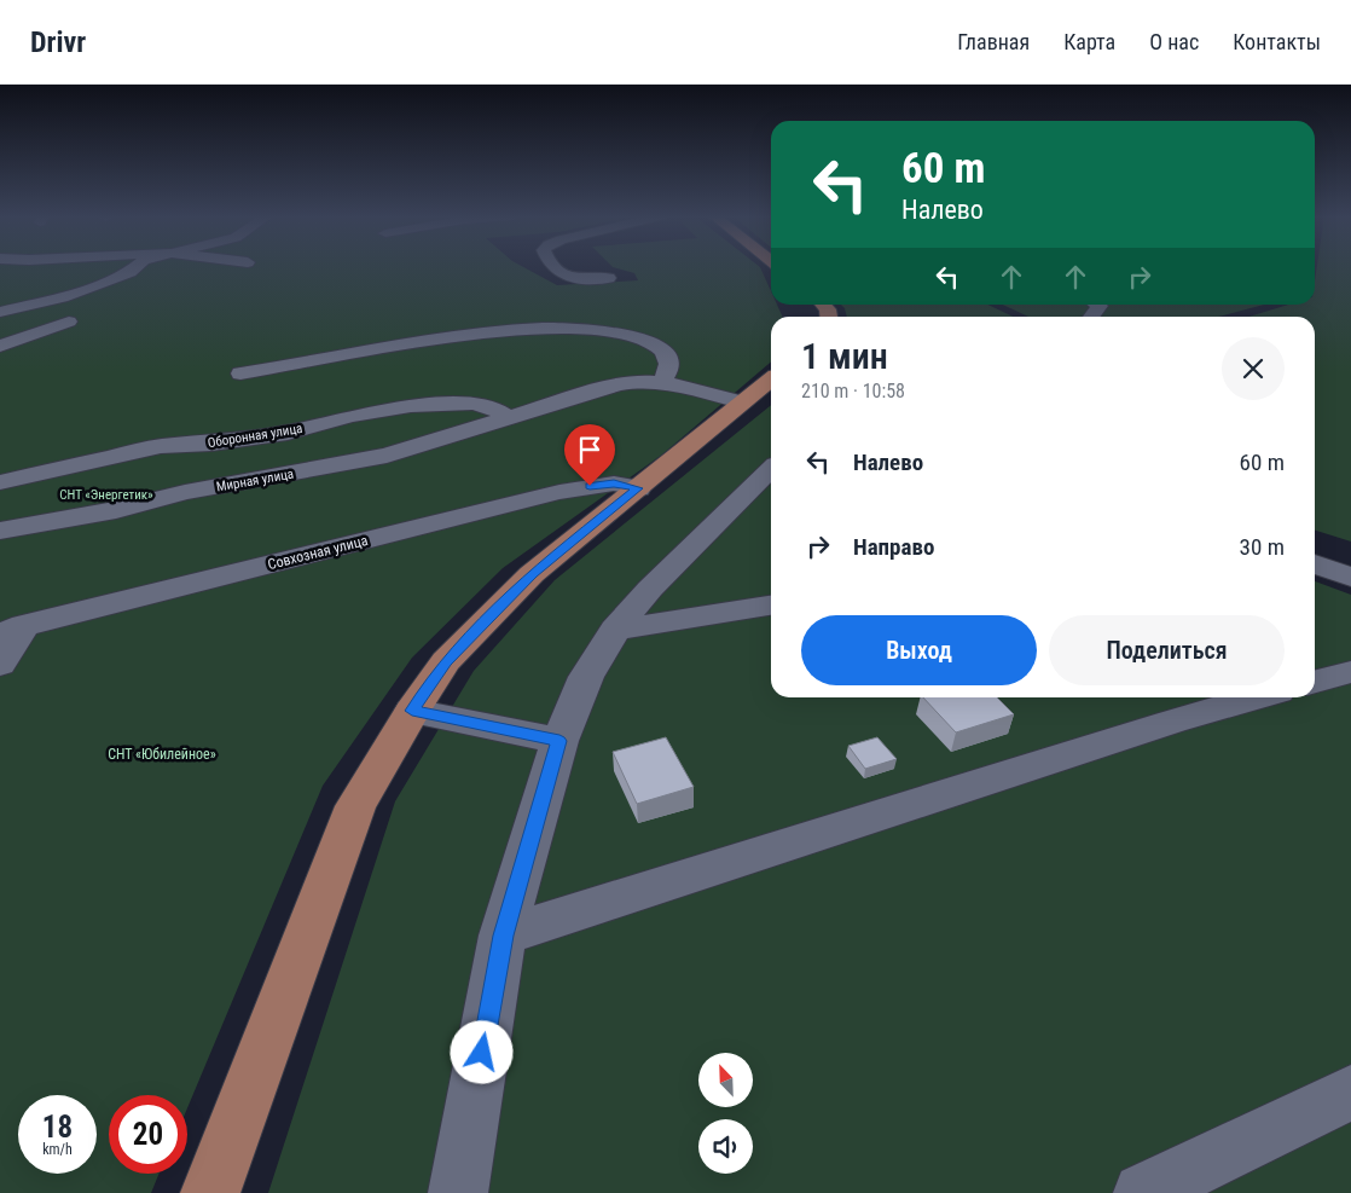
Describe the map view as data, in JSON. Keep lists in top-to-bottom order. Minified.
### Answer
{"streets":{"street":["Оборонная улица","Мирная улица","Совхозная улица"]},"crossings":[["Оборонная улица","Мирная улица"]],"parks":["СНТ «Энергетик»","СНТ «Юбилейное»"],"north":"top left","page":{"header":"Drivr","nav":["Главная","Карта","О нас","Контакты"],"turn":["60 m","Налево"],"heading":["1 мин","210 m · 10:58"],"list":[{"name":"Налево","value":"60 m"},{"name":"Направо","value":"30 m"}],"buttons":["Выход","Поделиться"],"speed":"18 km/h","limit":"20"}}
